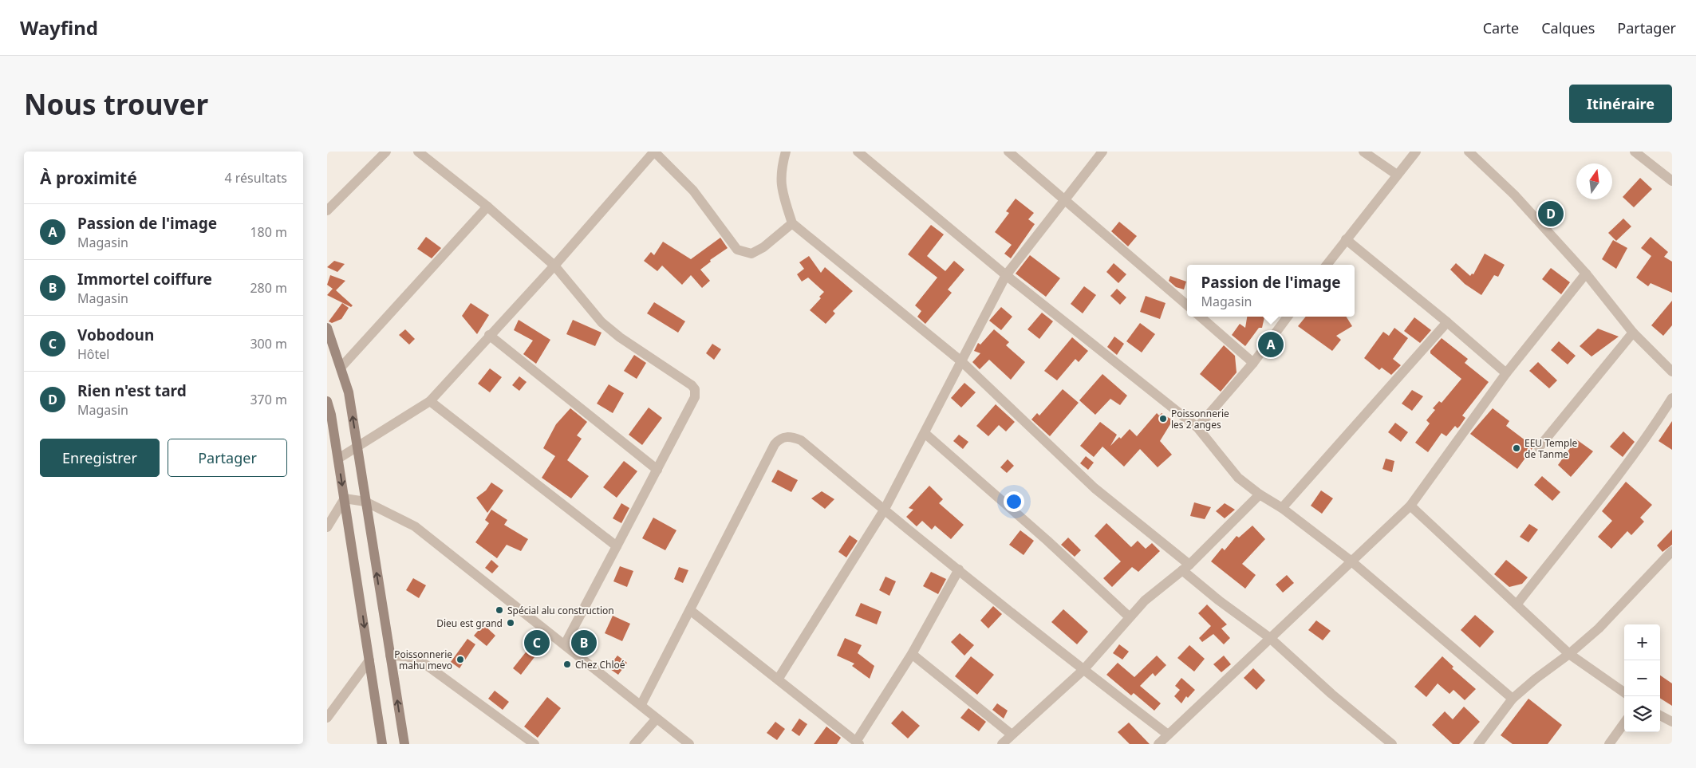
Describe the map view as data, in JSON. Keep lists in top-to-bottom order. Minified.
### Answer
{"places":["Poissonnerie les 2 anges","EEU Temple de Tanme","Spécial alu construction","Dieu est grand","Poissonnerie mahu mevo","Chez Chloé"],"north":"top","page":{"header":"Wayfind","nav":["Carte","Calques","Partager"],"buttons":["Itinéraire",["Enregistrer","Partager"]],"title":"Nous trouver","heading":["À proximité","4 résultats"],"pins":["D","A","B","C"],"list":[{"mark":"A","name":"Passion de l'image","note":"Magasin","value":"180 m"},{"mark":"B","name":"Immortel coiffure","note":"Magasin","value":"280 m"},{"mark":"C","name":"Vobodoun","note":"Hôtel","value":"300 m"},{"mark":"D","name":"Rien n'est tard","note":"Magasin","value":"370 m"}],"popup":["Passion de l'image","Magasin"],"map_buttons":["+","−"]}}
